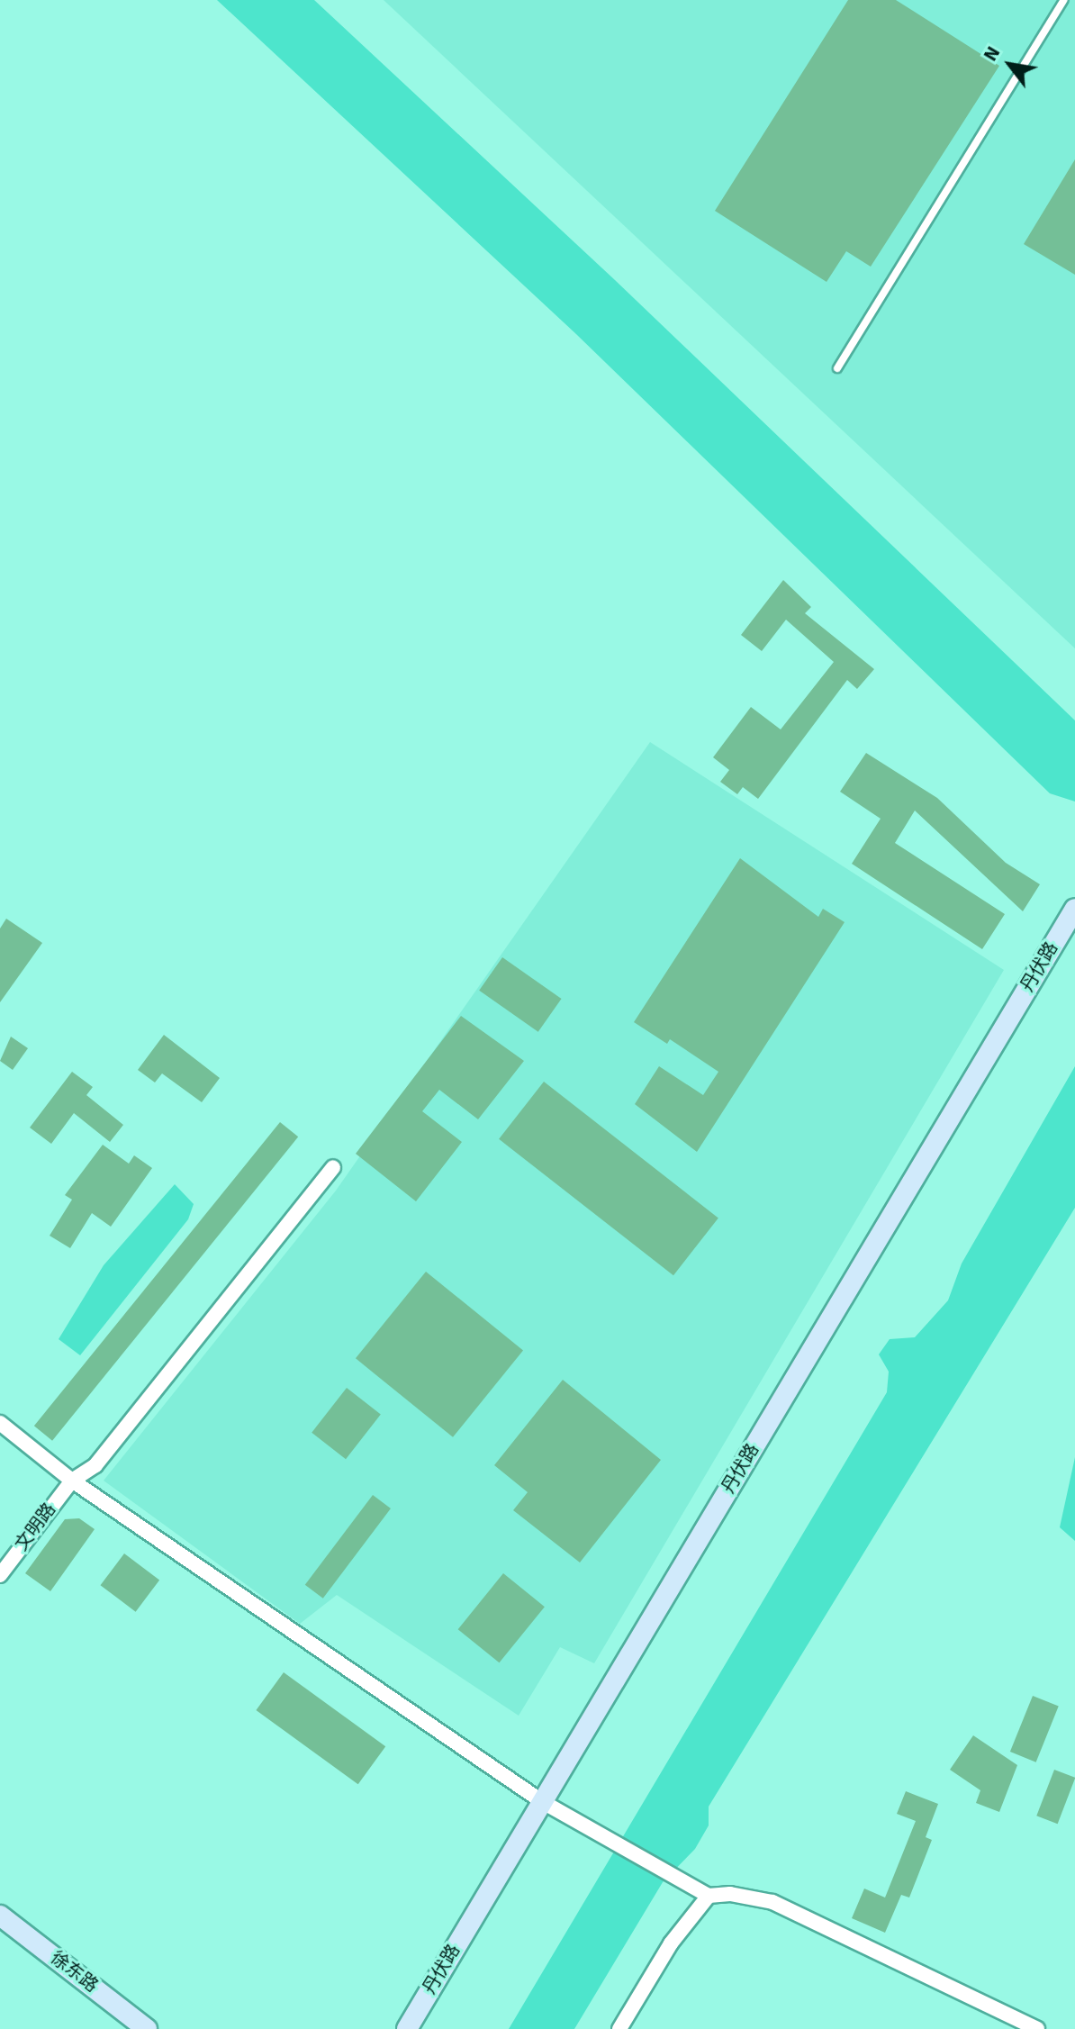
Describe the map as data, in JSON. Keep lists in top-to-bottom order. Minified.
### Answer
{"streets":{"main road":["丹伏路","徐东路"],"street":["文明路"]},"north":"top left"}
